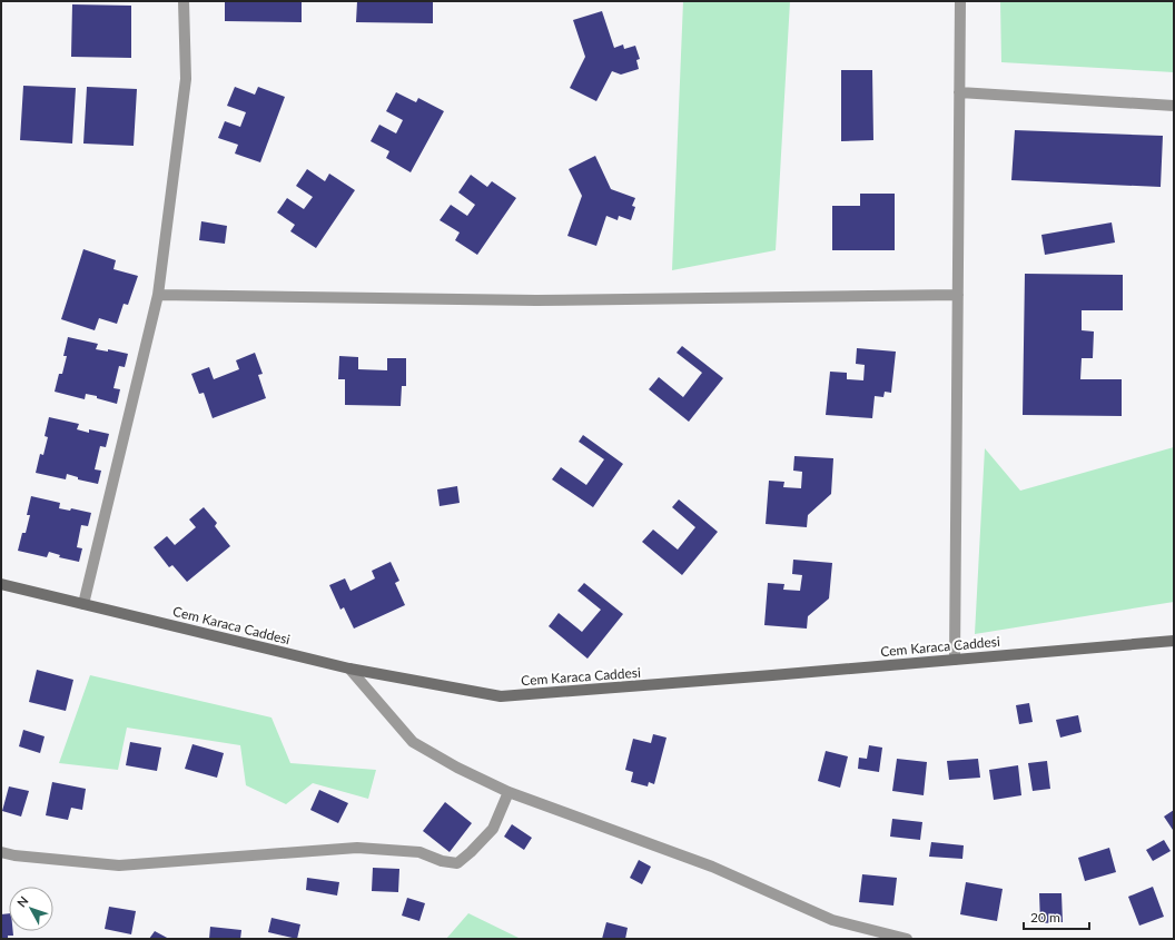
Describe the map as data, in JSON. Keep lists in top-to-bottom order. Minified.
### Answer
{"streets":{"street":["Cem Karaca Caddesi"]},"scale_bar":"20 m","north":"top left"}
